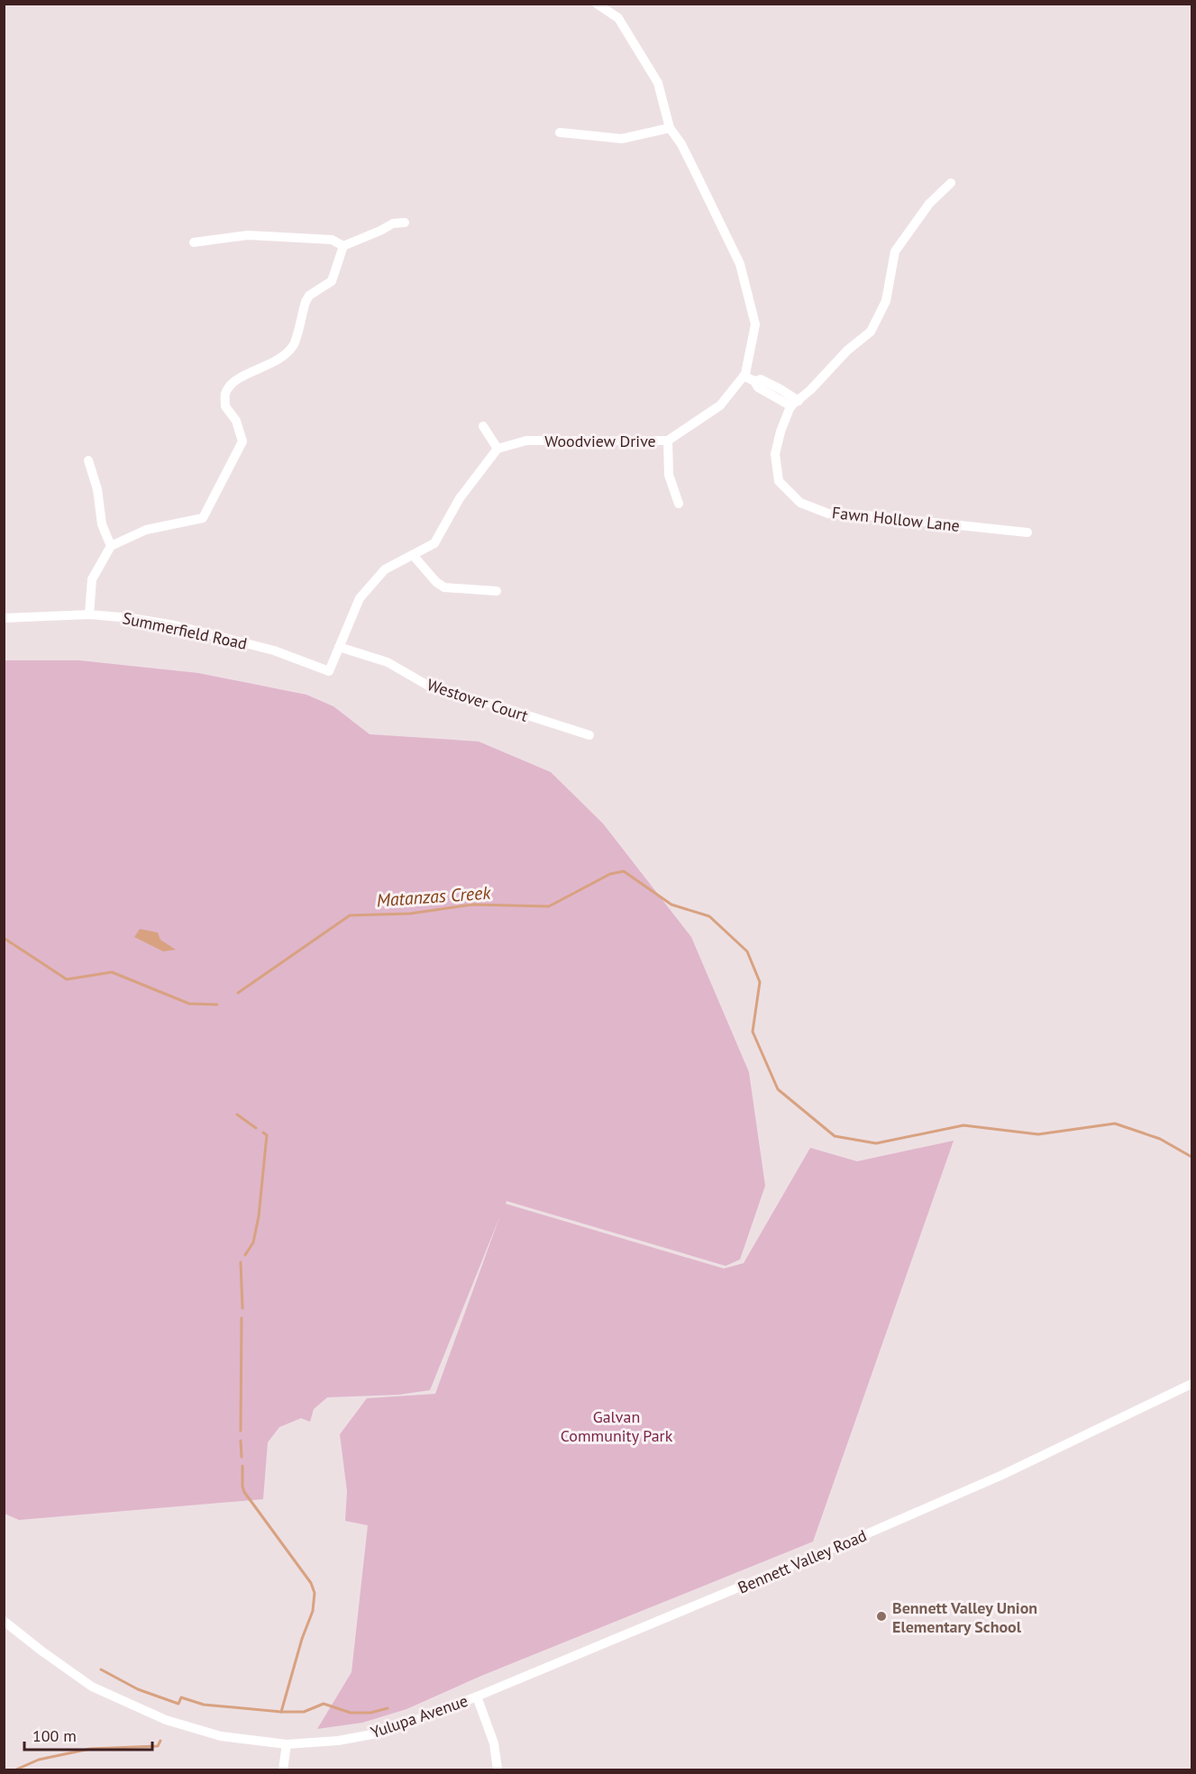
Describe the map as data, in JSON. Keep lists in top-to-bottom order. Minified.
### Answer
{"streets":{"street":["Woodview Drive","Fawn Hollow Lane","Summerfield Road","Westover Court","Bennett Valley Road","Yulupa Avenue"]},"crossings":[["Summerfield Road","Westover Court"],["Bennett Valley Road","Yulupa Avenue"]],"water":["Matanzas Creek"],"parks":["Galvan Community Park"],"places":["Bennett Valley Union Elementary School"],"scale_bar":"100 m"}
